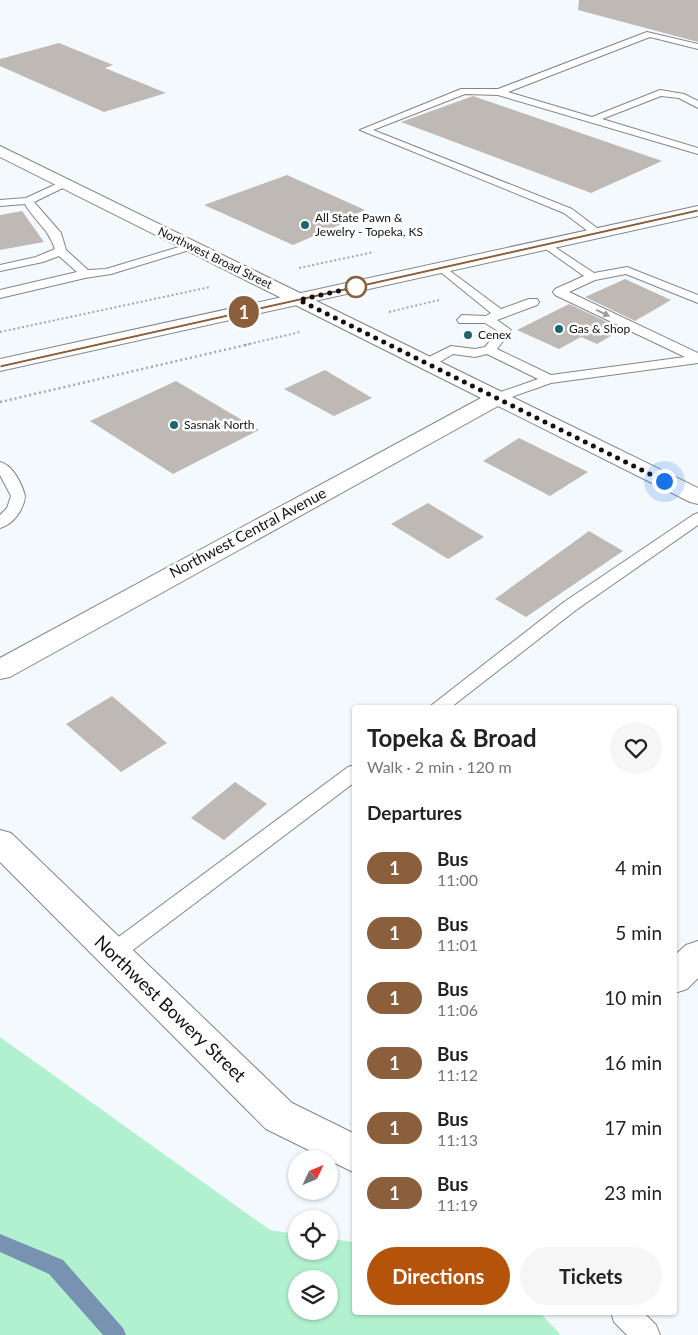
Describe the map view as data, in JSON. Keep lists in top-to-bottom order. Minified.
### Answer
{"streets":{"street":["Northwest Broad Street","Northwest Central Avenue","Northwest Bowery Street"]},"crossings":[["Northwest Broad Street","Northwest Central Avenue"]],"places":["All State Pawn & Jewelry - Topeka, KS","Gas & Shop","Cenex","Sasnak North"],"lines":["bus line 1"],"north":"top right","page":{"on_map":"1","heading":[["Topeka & Broad","Walk · 2 min · 120 m"],"Departures"],"list":[{"mark":"1","name":"Bus","note":"11:00","value":"4 min"},{"mark":"1","name":"Bus","note":"11:01","value":"5 min"},{"mark":"1","name":"Bus","note":"11:06","value":"10 min"},{"mark":"1","name":"Bus","note":"11:12","value":"16 min"},{"mark":"1","name":"Bus","note":"11:13","value":"17 min"},{"mark":"1","name":"Bus","note":"11:19","value":"23 min"}],"buttons":["Directions","Tickets"]}}
